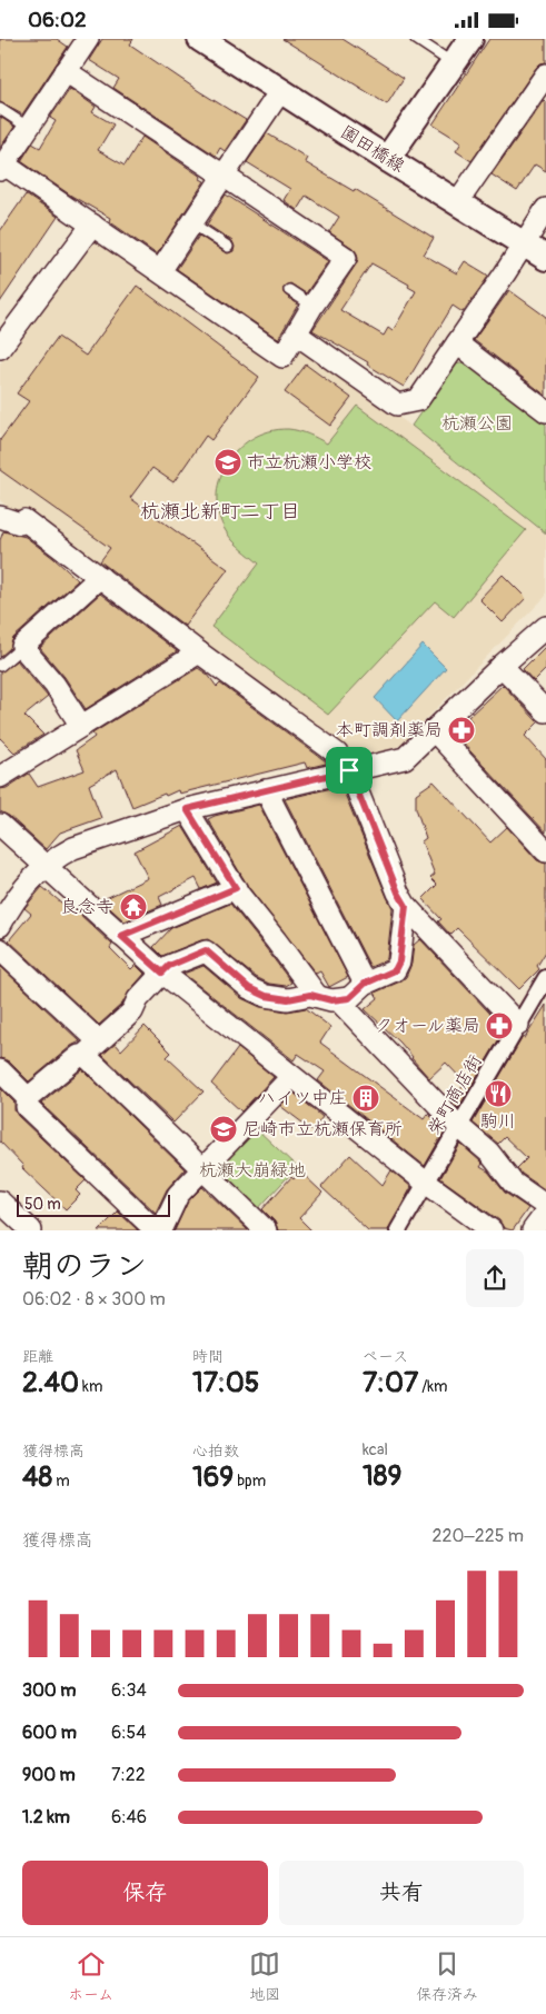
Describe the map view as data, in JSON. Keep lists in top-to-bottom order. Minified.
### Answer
{"streets":{"street":["園田橋線","栄町商店街"]},"districts":["杭瀬北新町二丁目"],"parks":["杭瀬公園","杭瀬大崩緑地"],"places":{"school or university":["市立杭瀬小学校","尼崎市立杭瀬保育所"],"pharmacy":["本町調剤薬局","クオール薬局"],"temple":["良念寺"],"restaurant":["駒川"],"building":["ハイツ中庄"]},"scale_bar":"50 m","page":{"status":"06:02","scale":"50 m","heading":["朝のラン","06:02 · 8 × 300 m"],"stats":[["距離","2.40 km"],["時間","17:05"],["ペース","7:07 /km"],["獲得標高","48 m"],["心拍数","169 bpm"],["kcal","189"]],"chart":["獲得標高","220–225 m"],"list":[{"name":"300 m","note":"6:34"},{"name":"600 m","note":"6:54"},{"name":"900 m","note":"7:22"},{"name":"1.2 km","note":"6:46"}],"buttons":["保存","共有"],"tabs":["ホーム","地図","保存済み"]}}
